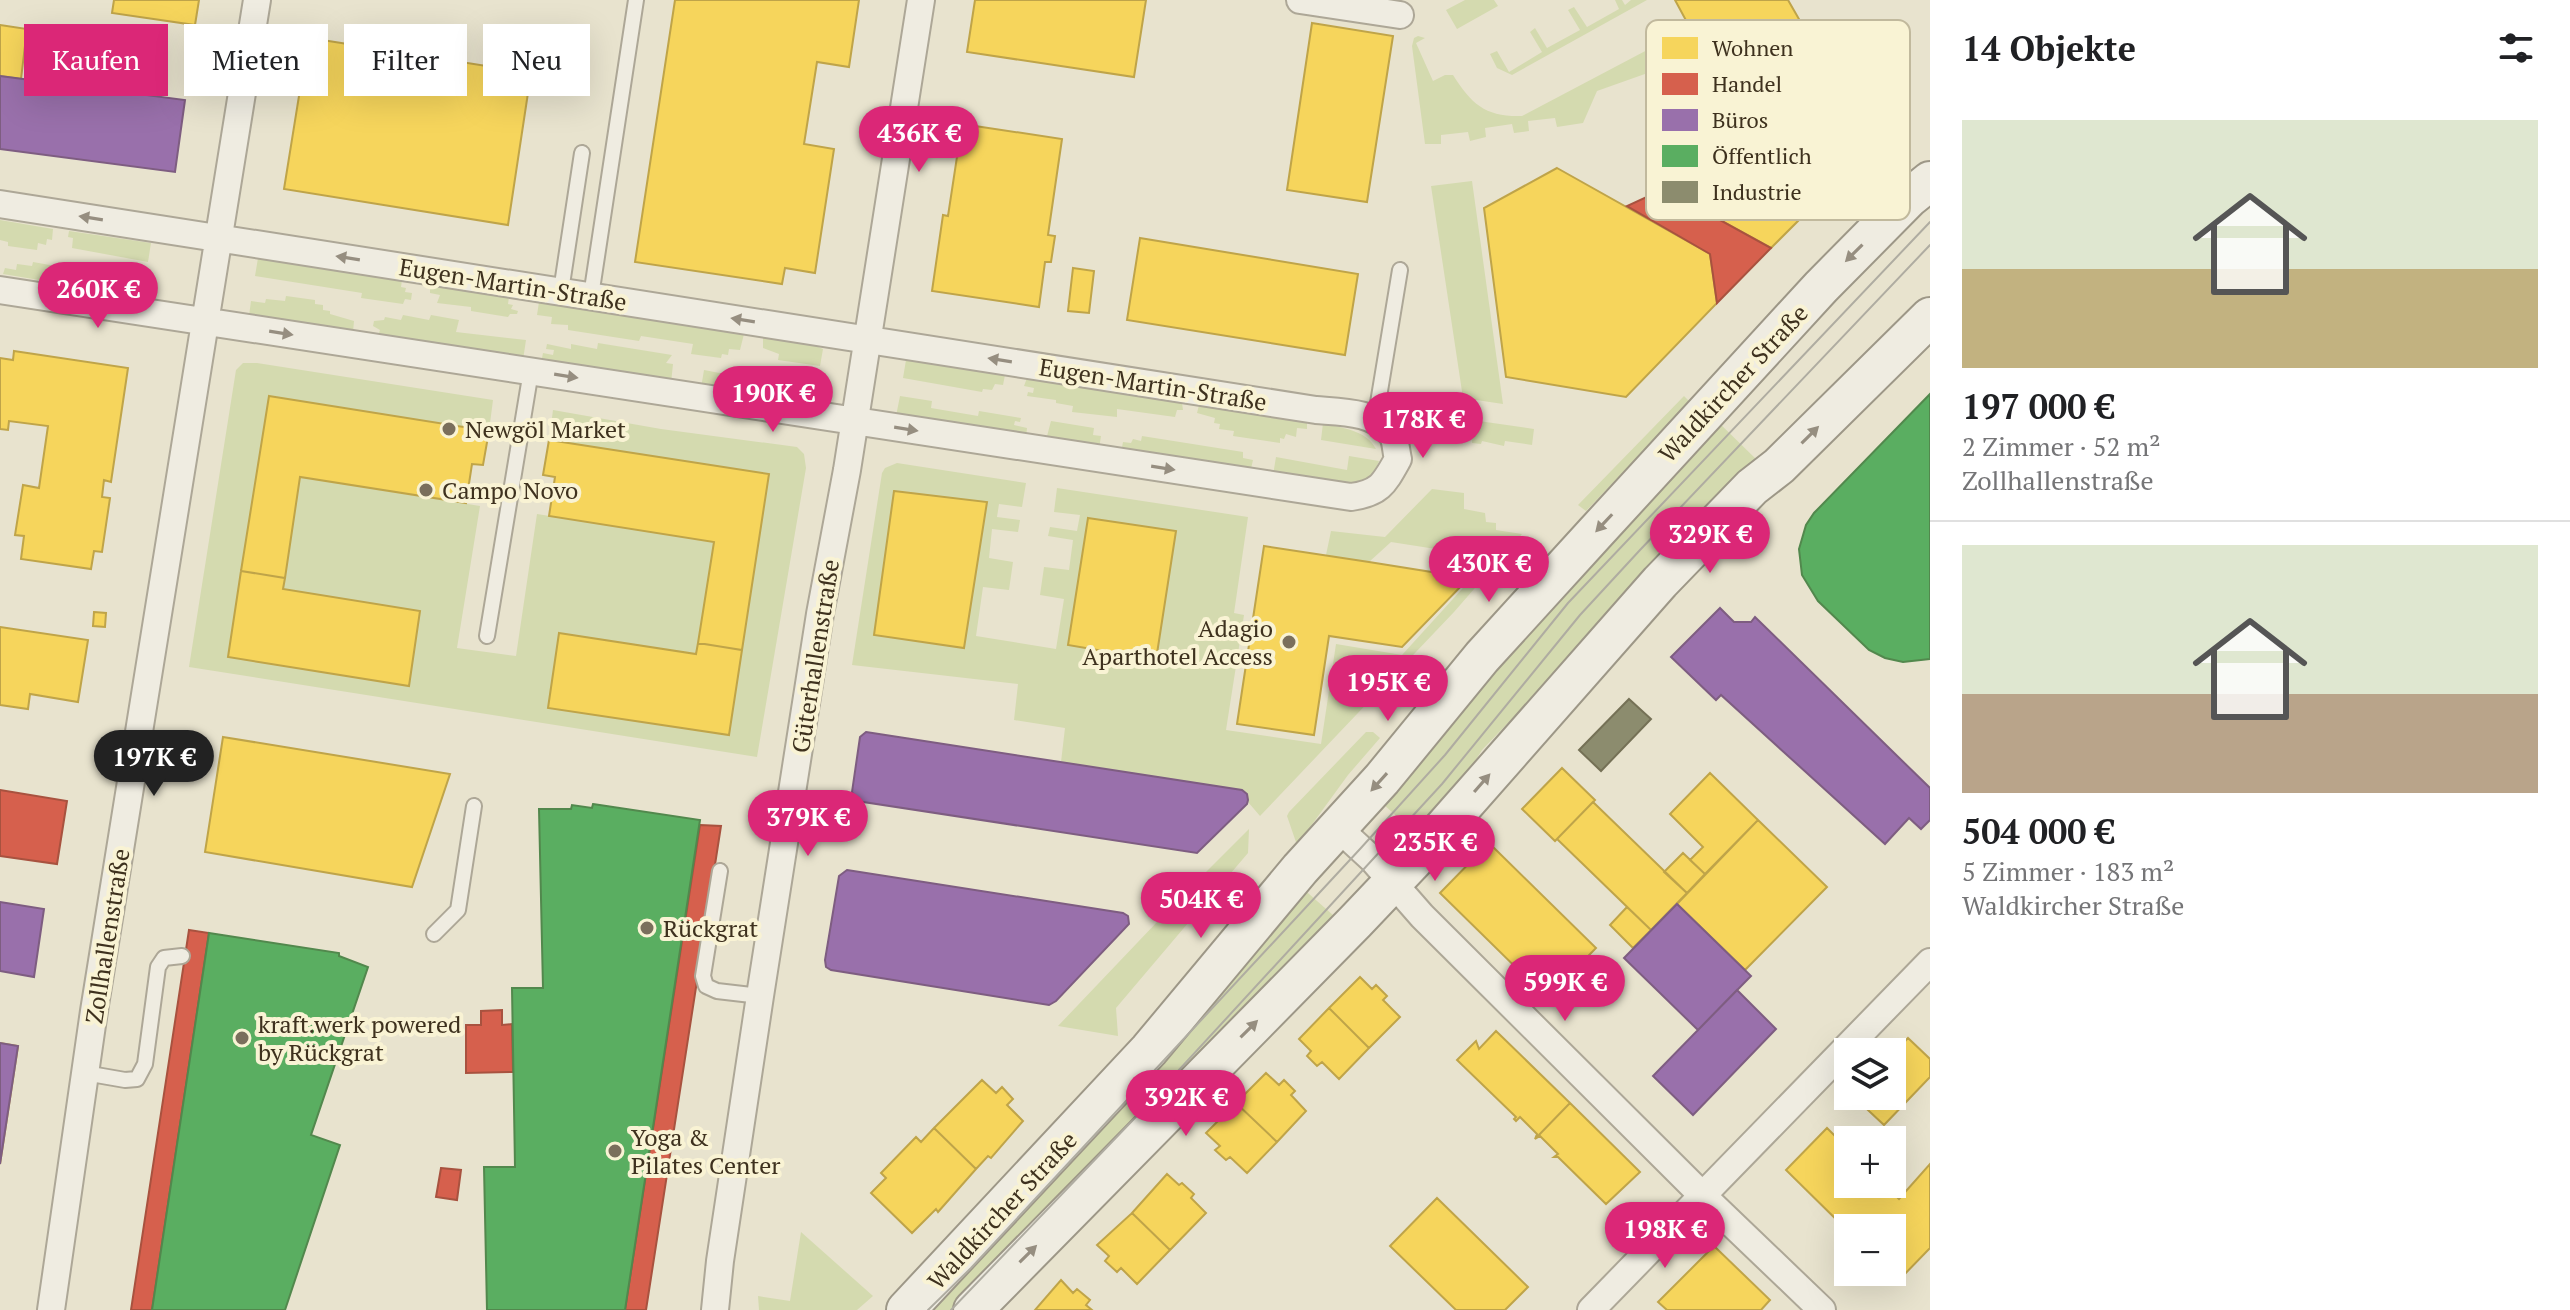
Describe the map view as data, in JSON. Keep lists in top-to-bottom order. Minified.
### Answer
{"streets":{"main road":["Waldkircher Straße"],"street":["Eugen-Martin-Straße","Güterhallenstraße","Zollhallenstraße"]},"crossings":[["Eugen-Martin-Straße","Güterhallenstraße"],["Eugen-Martin-Straße","Zollhallenstraße"]],"places":["Newgöl Market","Campo Novo","Adagio Aparthotel Access","Rückgrat","kraft.werk powered by Rückgrat","Yoga & Pilates Center"],"legend":["Wohnen","Handel","Büros","Öffentlich","Industrie"],"page":{"heading":"14 Objekte","chip":["Kaufen","Mieten","Filter","Neu"],"list":[{"name":"197 000 €","note":"2 Zimmer · 52 m² · Zollhallenstraße"},{"name":"504 000 €","note":"5 Zimmer · 183 m² · Waldkircher Straße"}],"price":["436K €","260K €","190K €","178K €","329K €","430K €","195K €","197K €","379K €","235K €","504K €","599K €","392K €","198K €"],"map_buttons":["+","−"]}}
